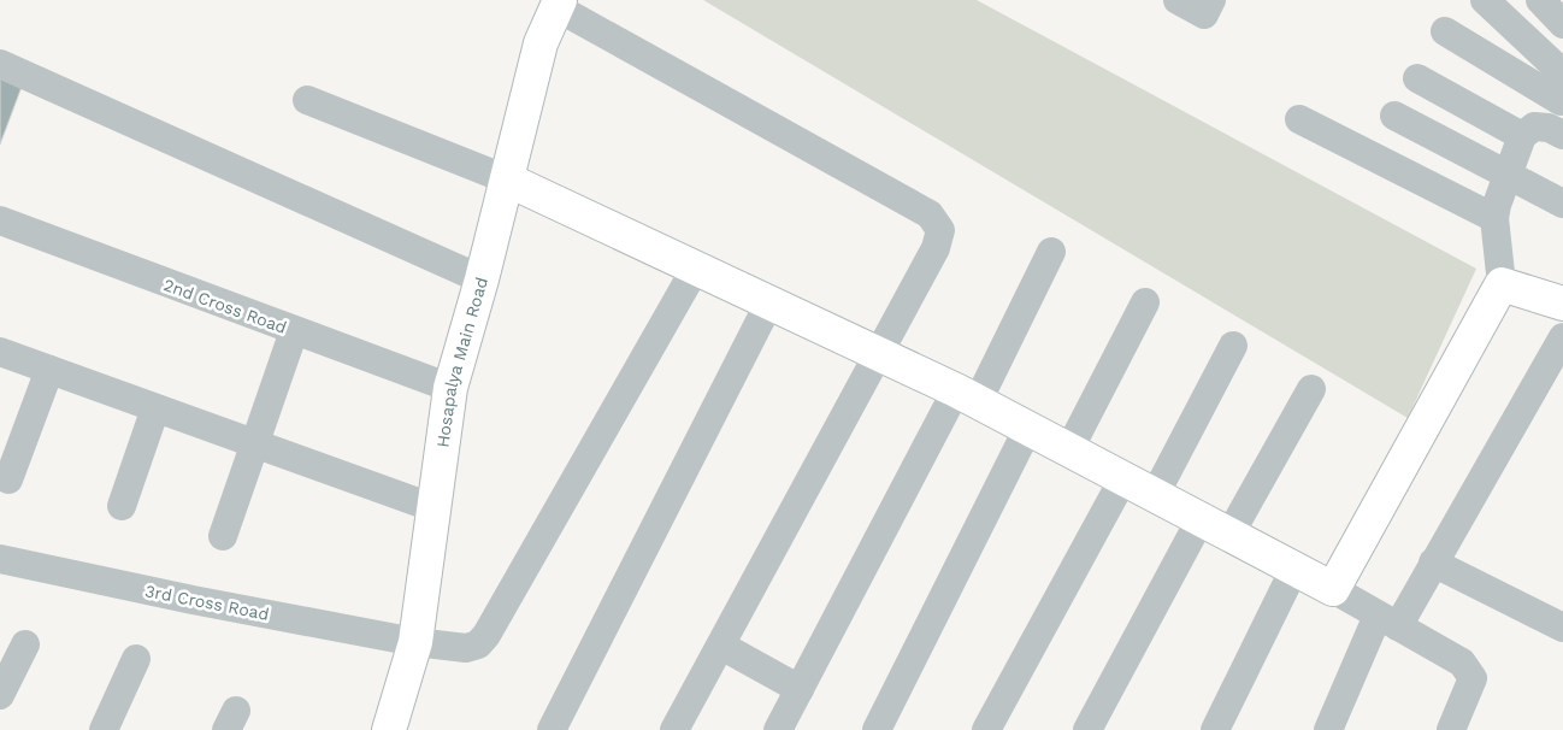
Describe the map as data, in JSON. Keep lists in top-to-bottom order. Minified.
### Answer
{"streets":{"street":["2nd Cross Road","Hosapalya Main Road","3rd Cross Road"]},"crossings":[["2nd Cross Road","Hosapalya Main Road"],["Hosapalya Main Road","3rd Cross Road"]]}
